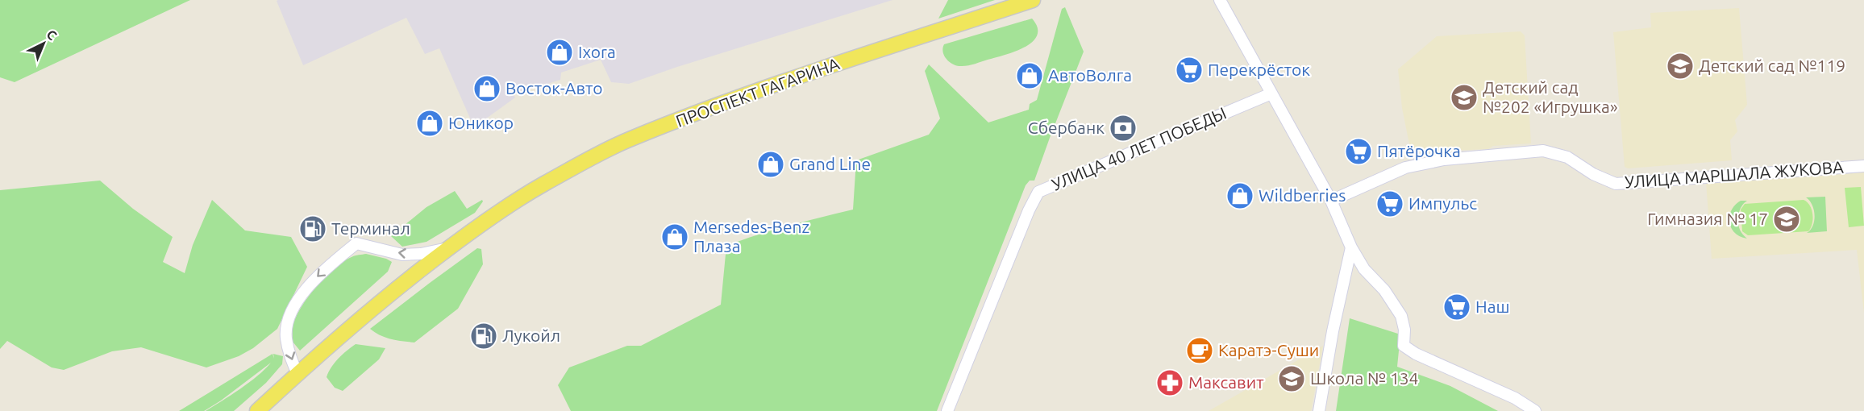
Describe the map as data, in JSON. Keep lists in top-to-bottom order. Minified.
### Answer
{"streets":{"main road":["ПРОСПЕКТ ГАГАРИНА"],"street":["УЛИЦА 40 ЛЕТ ПОБЕДЫ","УЛИЦА МАРШАЛА ЖУКОВА"]},"places":{"shop":["Ixora","АвтоВолга","Восток-Авто","Юникор","Grand Line","Wildberries","Mersedes-Benz Плаза"],"school or university":["Детский сад №119","Детский сад №202 «Игрушка»","Гимназия № 17","Школа № 134"],"supermarket":["Перекрёсток","Пятёрочка","Импульс","Наш"],"bank":["Сбербанк"],"fuel station":["Терминал","Лукойл"],"cafe":["Каратэ-Суши"],"pharmacy":["Максавит"]},"north":"top right"}
